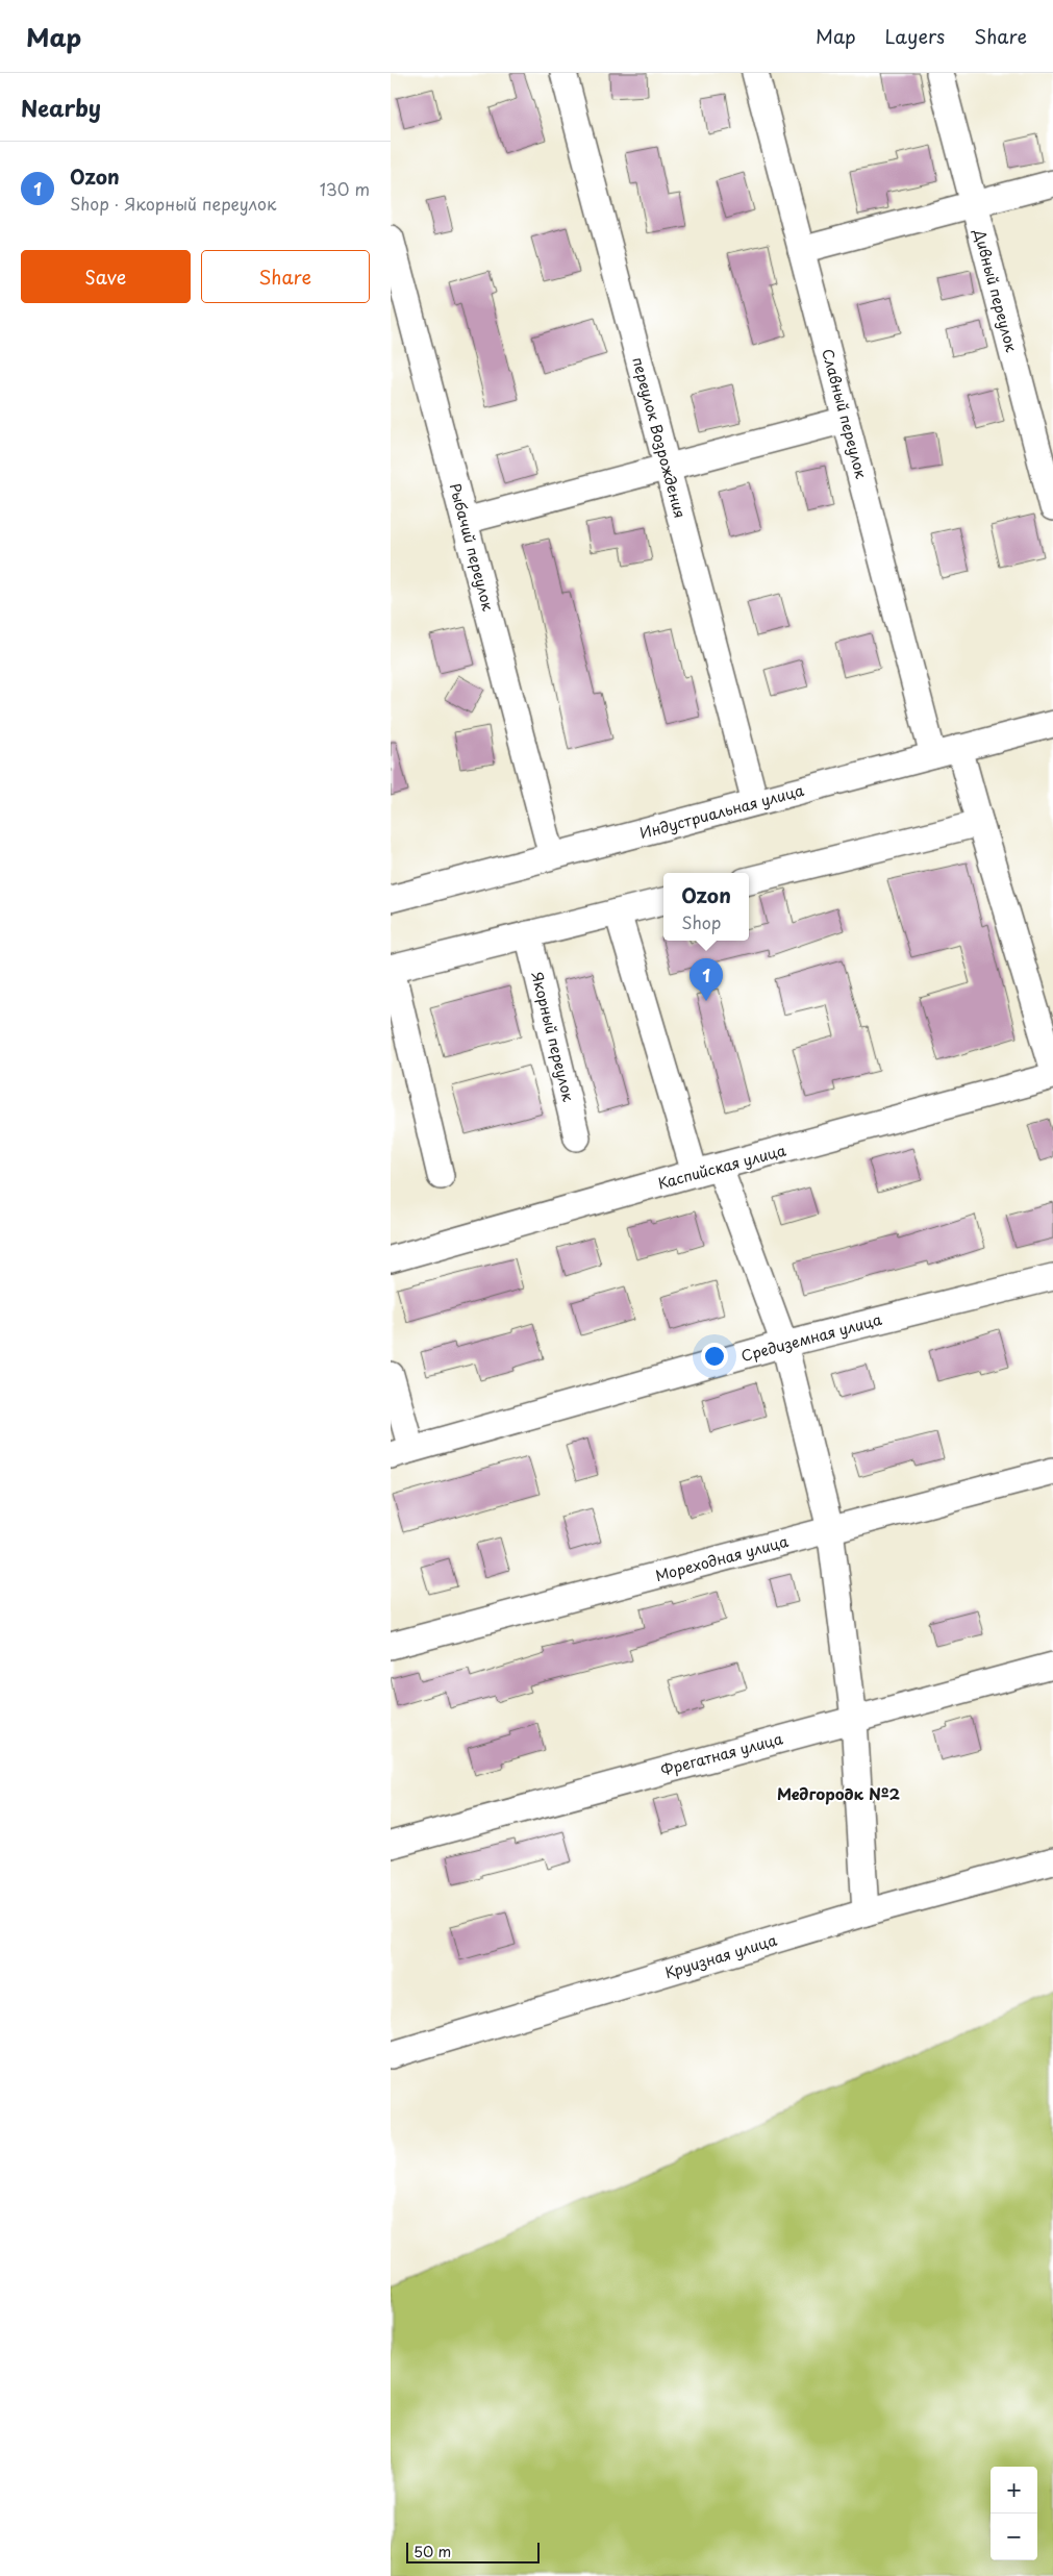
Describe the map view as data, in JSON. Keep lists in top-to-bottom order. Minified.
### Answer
{"streets":{"street":["Дивный переулок","Славный переулок","переулок Возрождения","Рыбачий переулок","Индустриальная улица","Якорный переулок","Каспийская улица","Средиземная улица","Мореходная улица","Фрегатная улица","Круизная улица"]},"crossings":[["Славный переулок","Индустриальная улица"],["переулок Возрождения","Индустриальная улица"],["Рыбачий переулок","Индустриальная улица"]],"districts":["Медгородк №2"],"scale_bar":"50 m","page":{"header":"Map","nav":["Map","Layers","Share"],"heading":"Nearby","list":[{"mark":"1","name":"Ozon","note":"Shop · Якорный переулок","value":"130 m"}],"buttons":["Save","Share"],"popup":["Ozon","Shop"],"pins":"1","map_buttons":["+","−"],"scale":"50 m"}}
